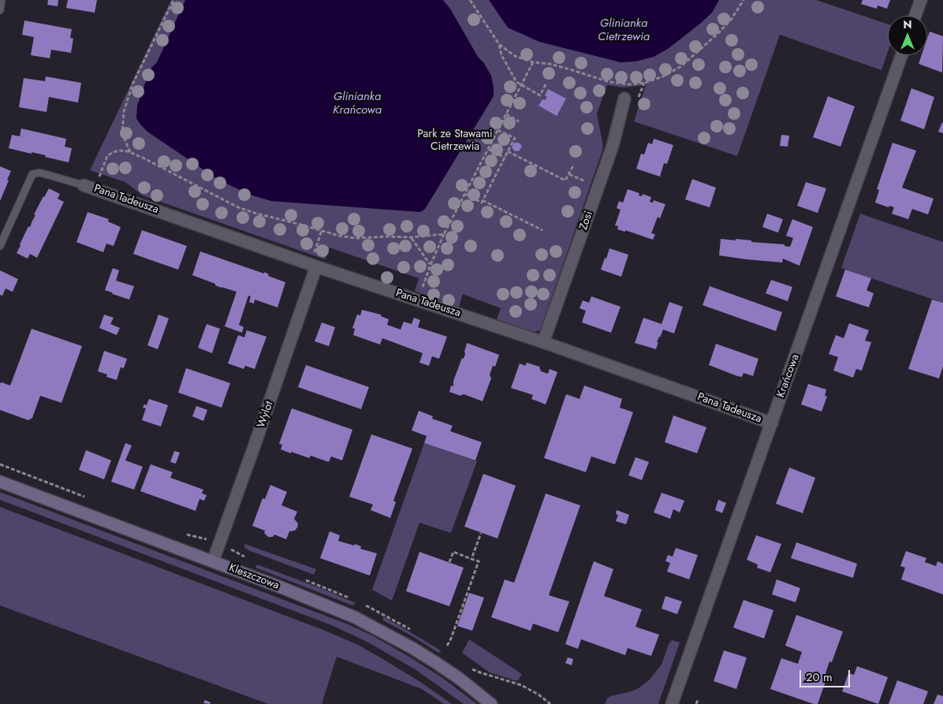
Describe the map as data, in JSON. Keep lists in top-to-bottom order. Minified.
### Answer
{"streets":{"main road":["Kleszczowa"],"street":["Pana Tadeusza","Zosi","Krańcowa","Wylot"]},"crossings":[["Pana Tadeusza","Zosi"],["Pana Tadeusza","Krańcowa"],["Pana Tadeusza","Wylot"],["Wylot","Kleszczowa"]],"water":["Glinianka Cietrzewia","Glinianka Krańcowa"],"parks":["Park ze Stawami Cietrzewia"],"scale_bar":"20 m","north":"top"}
